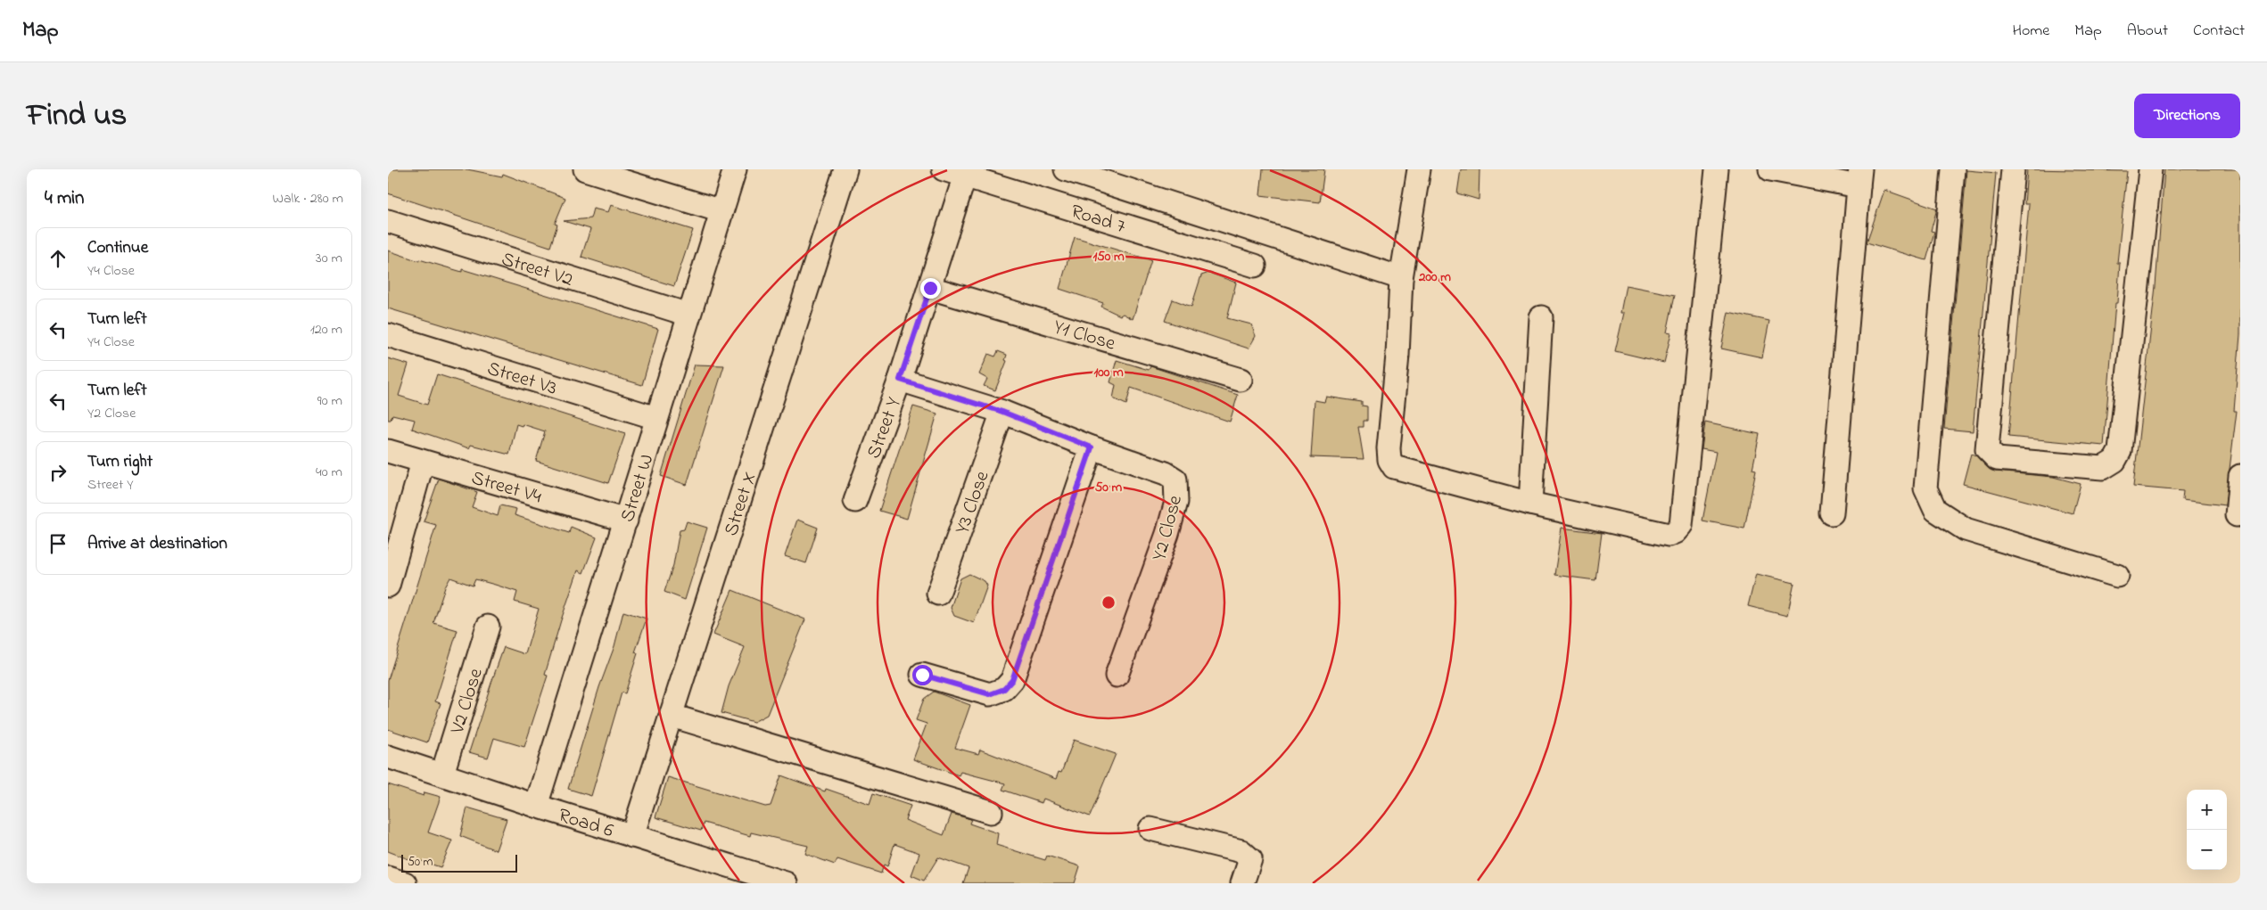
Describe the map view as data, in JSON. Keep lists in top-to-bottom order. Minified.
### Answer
{"streets":{"street":["Road 7","Street V2","Y1 Close","Street V3","Street Y","Street V4","Street W","Street X","Y3 Close","Y2 Close","V2 Close","Road 6"]},"crossings":[["Road 7","Street Y"],["Street V2","Street W"],["Y1 Close","Street Y"],["Street V3","Street W"],["Street Y","Y2 Close"],["Street V4","Street W"],["Street W","Road 6"],["Street X","Road 6"],["Y3 Close","Y2 Close"],["V2 Close","Road 6"]],"scale_bar":"50 m","page":{"header":"Map","nav":["Home","Map","About","Contact"],"title":"Find us","buttons":"Directions","heading":["4 min","Walk · 280 m"],"list":[["Continue","Y4 Close","30 m"],["Turn left","Y4 Close","120 m"],["Turn left","Y2 Close","90 m"],["Turn right","Street Y","40 m"],"Arrive at destination"],"map_buttons":["+","−"],"scale":"50 m"},"rings":["150 m","200 m","100 m","50 m"]}
